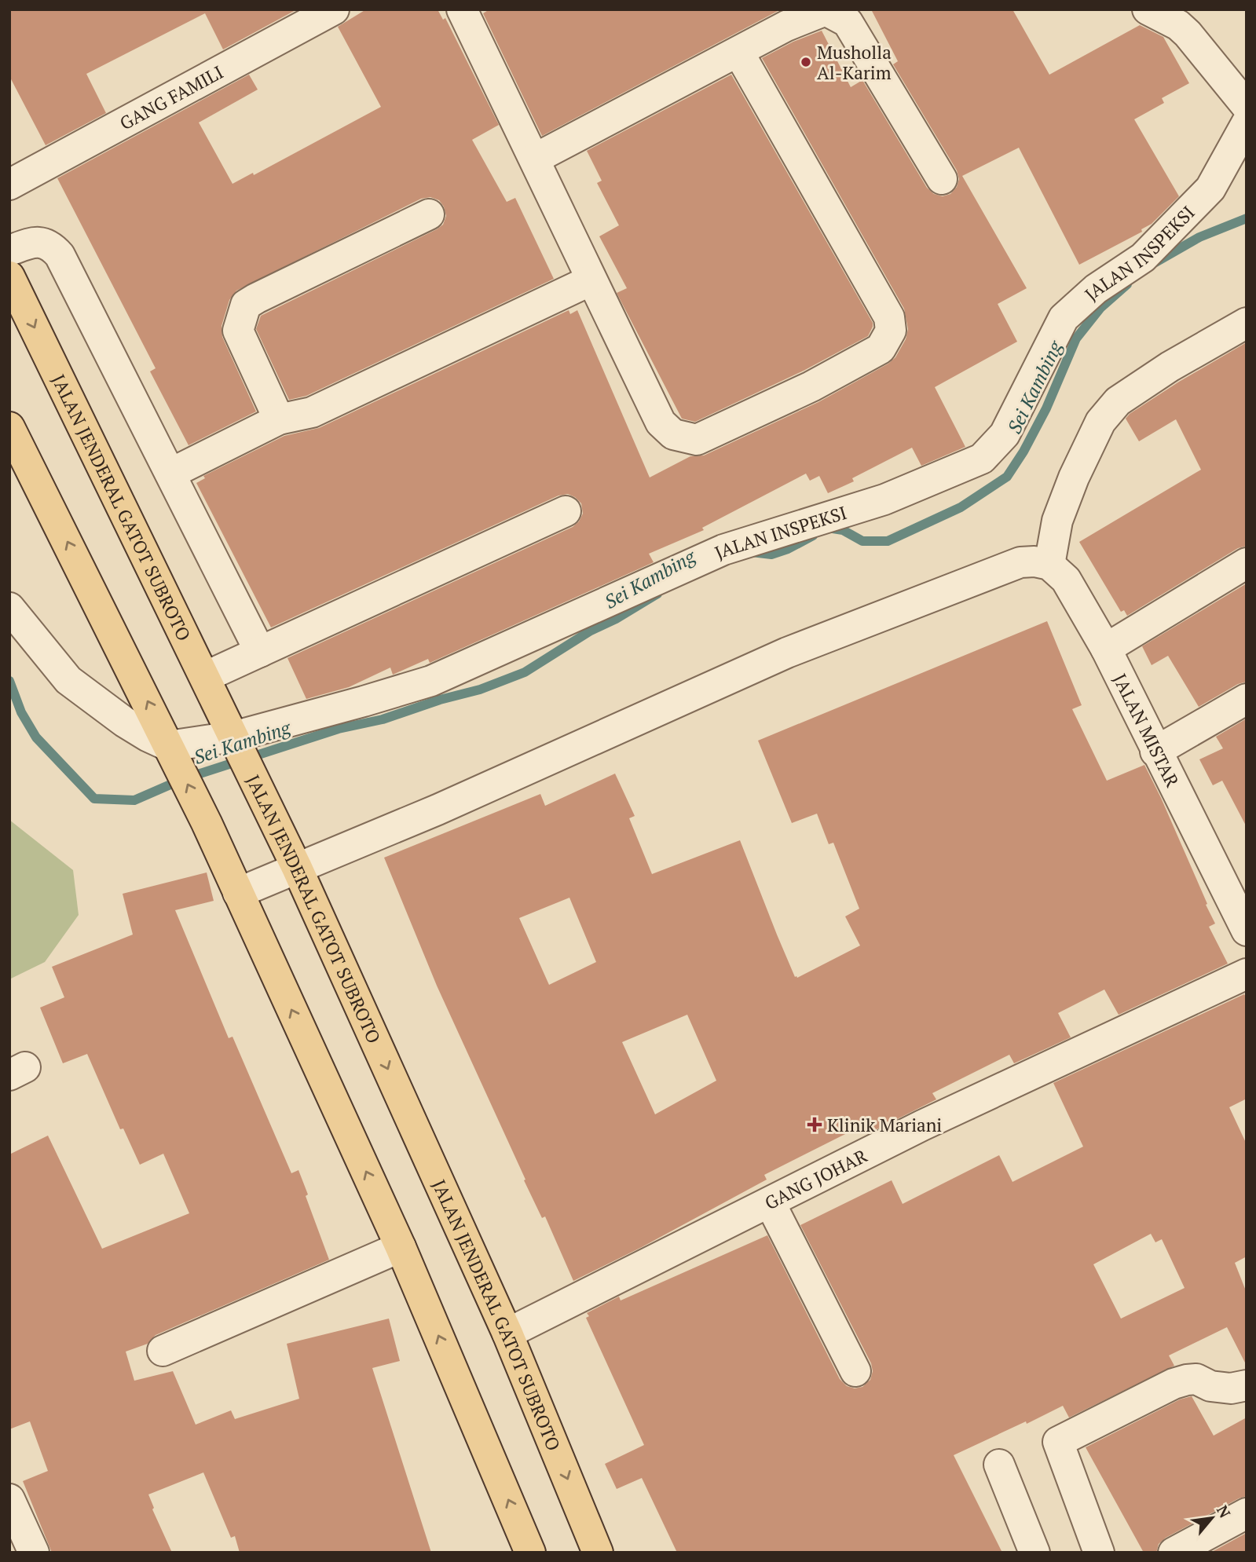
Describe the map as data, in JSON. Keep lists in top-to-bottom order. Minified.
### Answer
{"streets":{"main road":["JALAN JENDERAL GATOT SUBROTO"],"street":["GANG FAMILI","JALAN INSPEKSI","JALAN MISTAR","GANG JOHAR"]},"crossings":[["JALAN INSPEKSI","JALAN JENDERAL GATOT SUBROTO"],["JALAN JENDERAL GATOT SUBROTO","GANG JOHAR"]],"water":["Sei Kambing"],"places":{"other":["Musholla Al-Karim"],"health":["Klinik Mariani"]},"north":"top right"}
